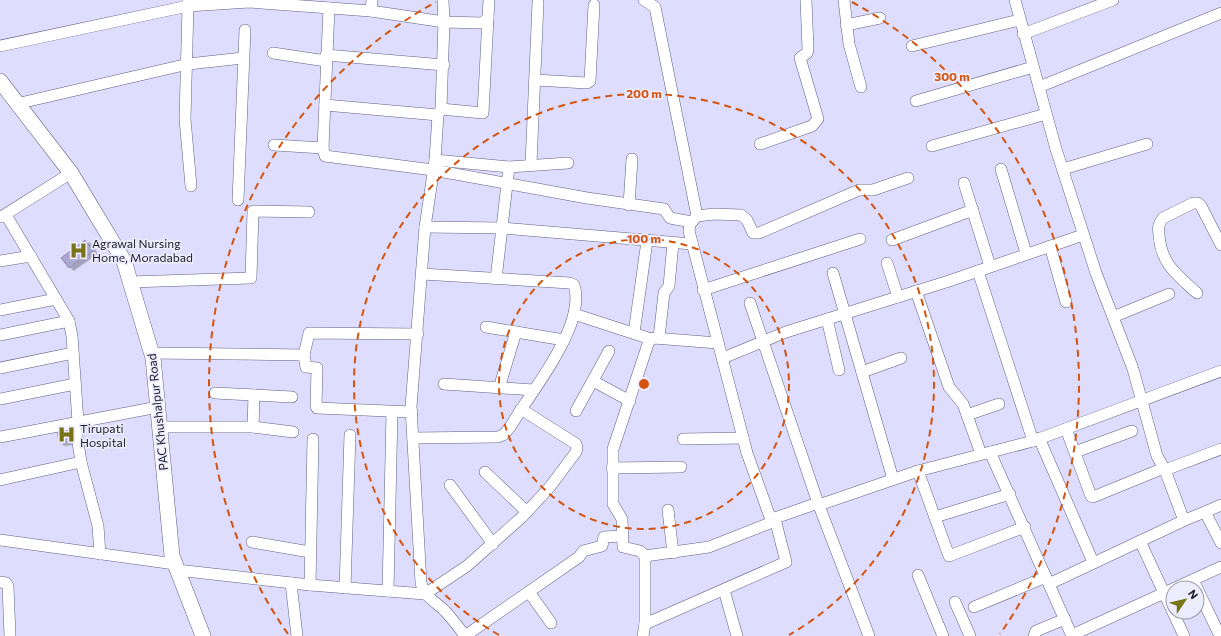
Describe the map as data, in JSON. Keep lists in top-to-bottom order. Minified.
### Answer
{"streets":{"main road":["PAC Khushalpur Road"]},"places":{"hospital":["Agrawal Nursing Home, Moradabad","Tirupati Hospital"]},"north":"top right","rings":["300 m","200 m","100 m"]}
